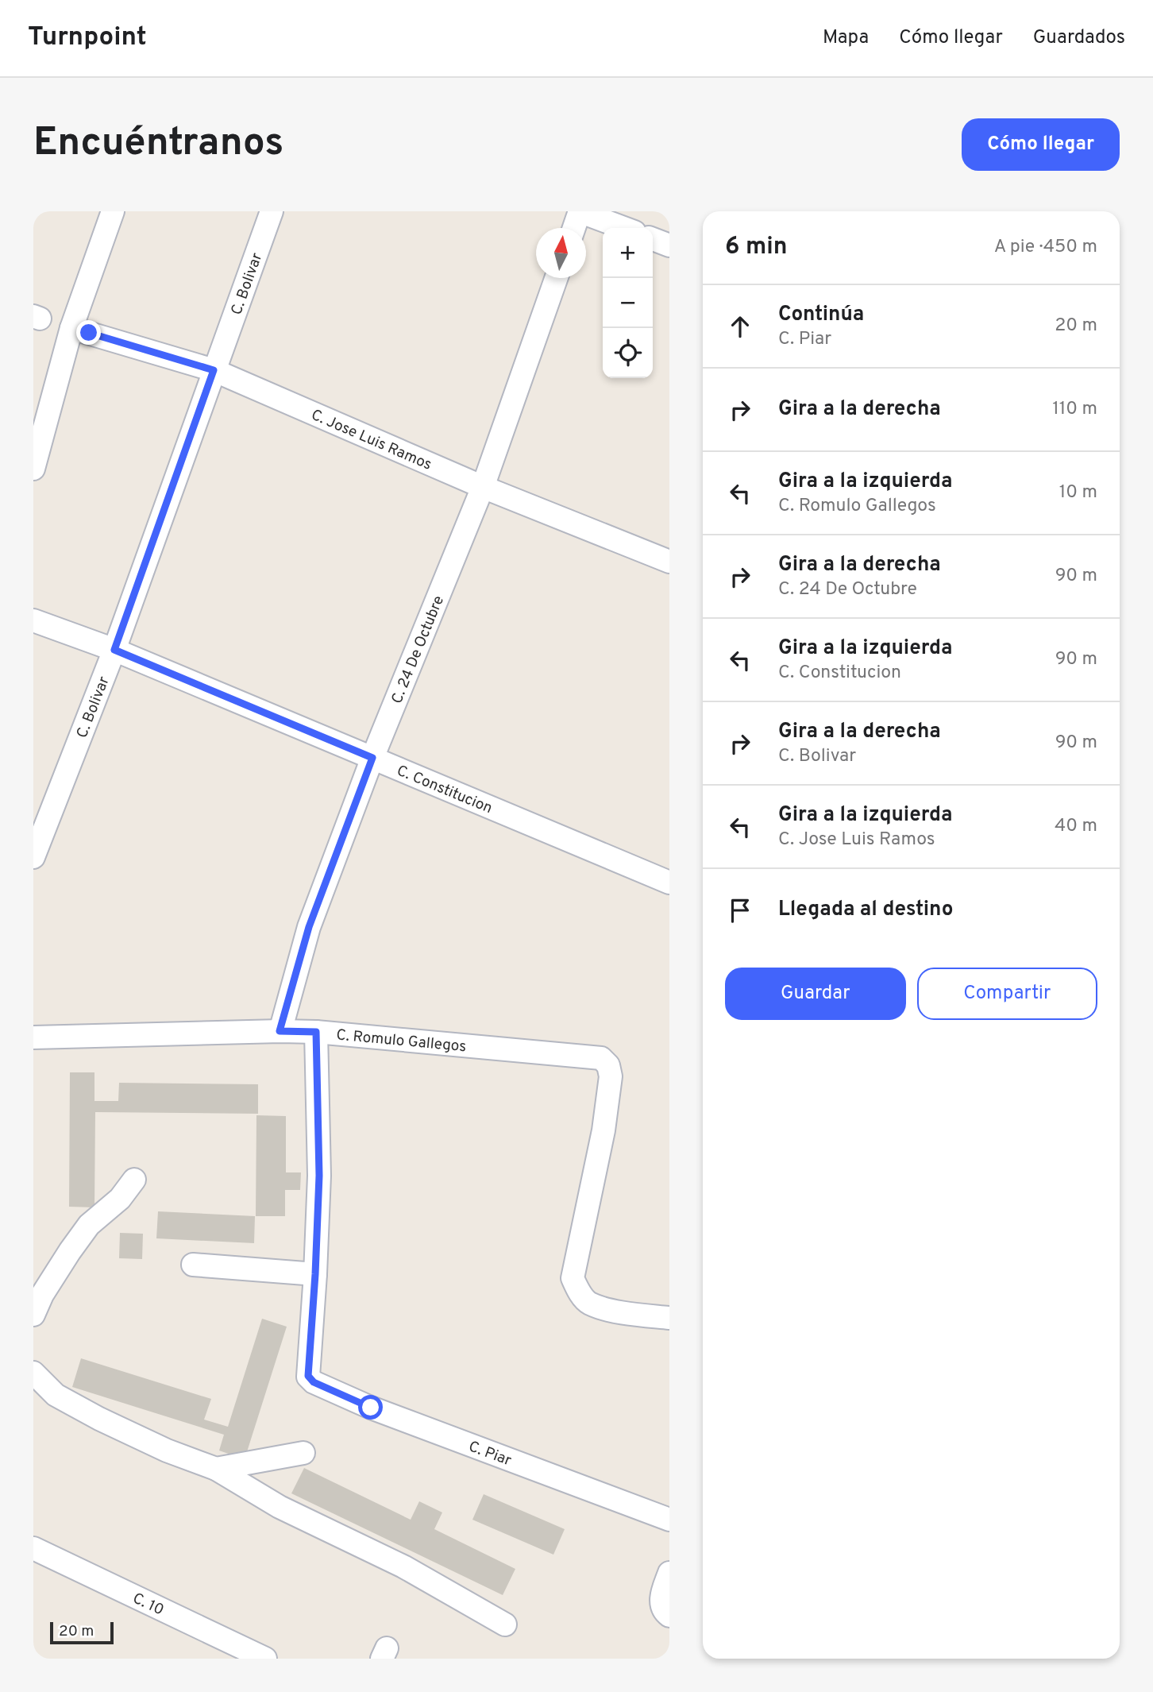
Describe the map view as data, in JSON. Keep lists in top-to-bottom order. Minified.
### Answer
{"streets":{"street":["C. Bolivar","C. Jose Luis Ramos","C. 24 De Octubre","C. Constitucion","C. Romulo Gallegos","C. Piar","C. 10"]},"crossings":[["C. Bolivar","C. Jose Luis Ramos"],["C. Bolivar","C. Constitucion"],["C. Jose Luis Ramos","C. 24 De Octubre"],["C. 24 De Octubre","C. Constitucion"],["C. 24 De Octubre","C. Romulo Gallegos"]],"scale_bar":"20 m","north":"top","page":{"header":"Turnpoint","nav":["Mapa","Cómo llegar","Guardados"],"buttons":["Cómo llegar",["Guardar","Compartir"]],"title":"Encuéntranos","heading":["6 min","A pie · 450 m"],"map_buttons":["+","−"],"list":[["Continúa","C. Piar","20 m"],["Gira a la derecha","110 m"],["Gira a la izquierda","C. Romulo Gallegos","10 m"],["Gira a la derecha","C. 24 De Octubre","90 m"],["Gira a la izquierda","C. Constitucion","90 m"],["Gira a la derecha","C. Bolivar","90 m"],["Gira a la izquierda","C. Jose Luis Ramos","40 m"],"Llegada al destino"],"scale":"20 m"}}
